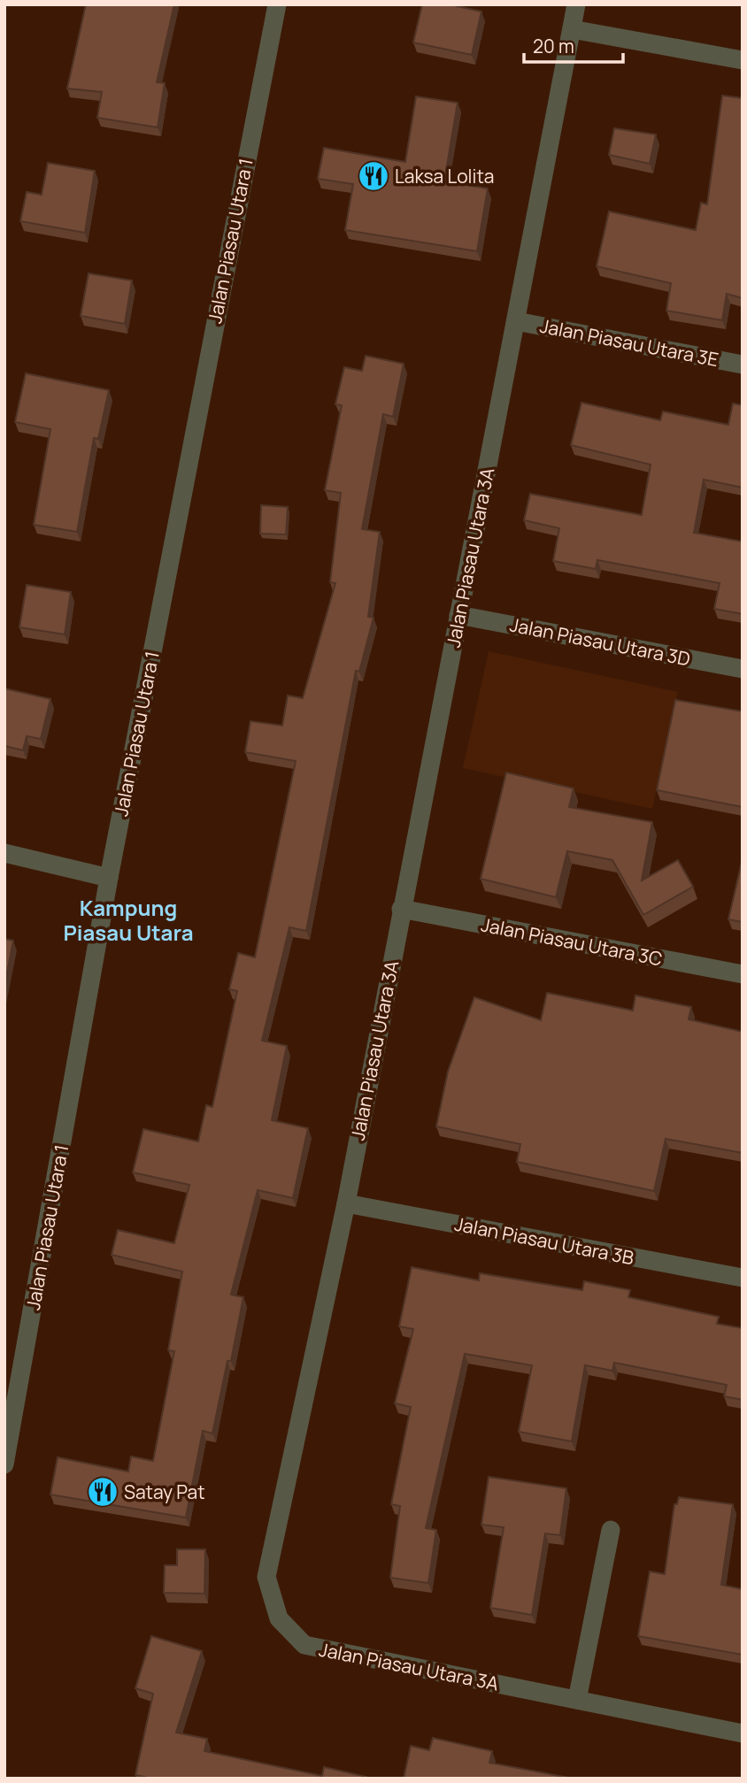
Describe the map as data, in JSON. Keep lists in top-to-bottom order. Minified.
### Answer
{"streets":{"street":["Jalan Piasau Utara 1","Jalan Piasau Utara 3E","Jalan Piasau Utara 3A","Jalan Piasau Utara 3D","Jalan Piasau Utara 3C","Jalan Piasau Utara 3B"]},"crossings":[["Jalan Piasau Utara 3E","Jalan Piasau Utara 3A"],["Jalan Piasau Utara 3A","Jalan Piasau Utara 3D"],["Jalan Piasau Utara 3A","Jalan Piasau Utara 3C"],["Jalan Piasau Utara 3A","Jalan Piasau Utara 3B"]],"districts":["Kampung Piasau Utara"],"places":{"restaurant":["Laksa Lolita","Satay Pat"]},"scale_bar":"20 m"}
